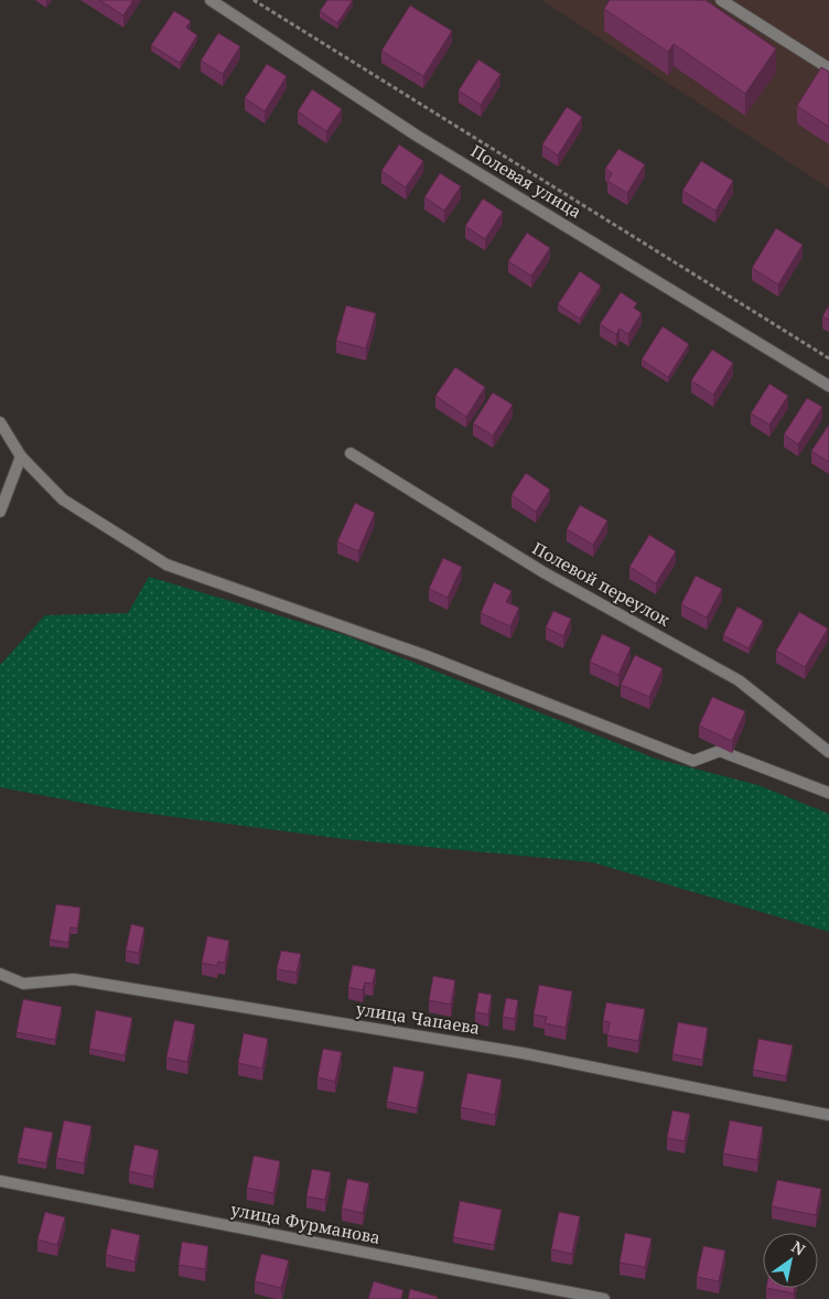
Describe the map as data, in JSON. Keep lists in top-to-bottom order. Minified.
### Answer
{"streets":{"street":["Полевая улица","Полевой переулок","улица Чапаева","улица Фурманова"]},"north":"top right"}
